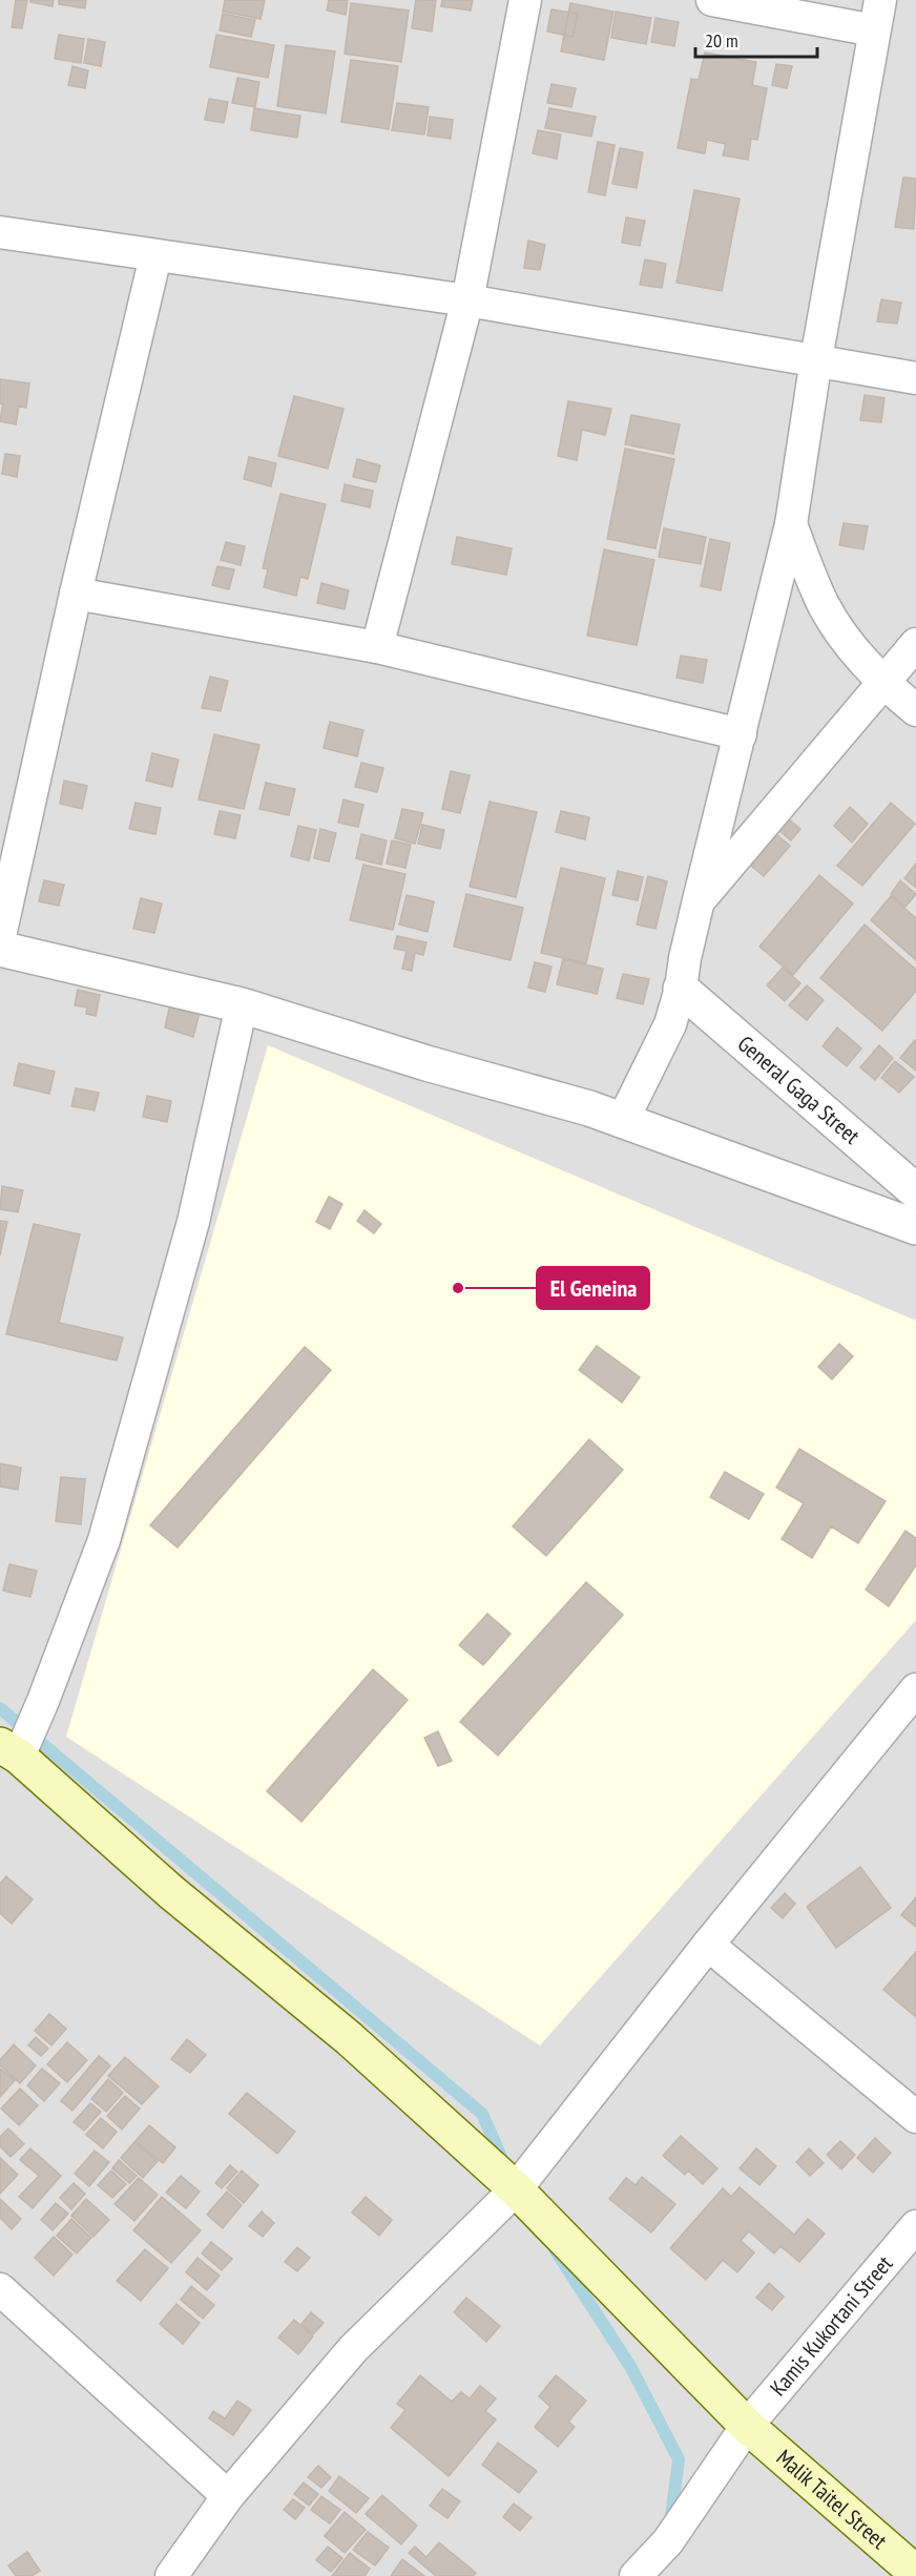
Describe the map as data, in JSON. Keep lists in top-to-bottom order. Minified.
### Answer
{"streets":{"main road":["Malik Taitel Street"],"street":["General Gaga Street","Kamis Kukortani Street"]},"crossings":[["Kamis Kukortani Street","Malik Taitel Street"]],"places":["El Geneina"],"scale_bar":"20 m"}
